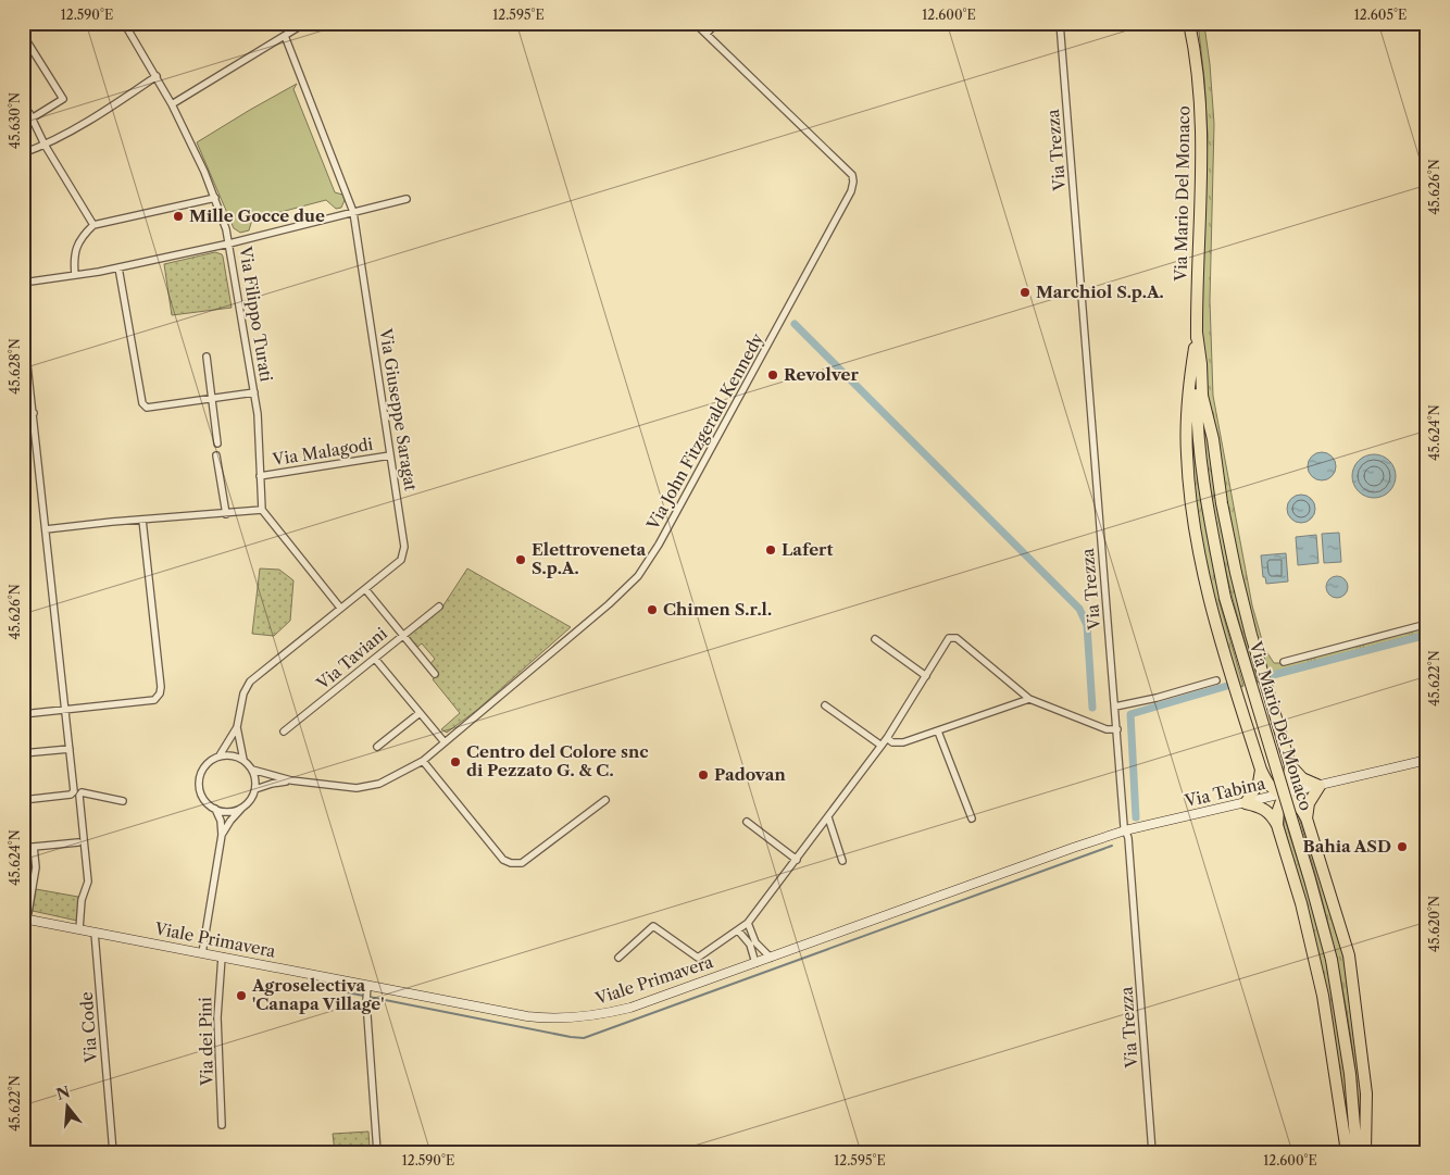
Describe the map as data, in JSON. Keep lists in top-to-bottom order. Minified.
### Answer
{"streets":{"highway":["Via Mario Del Monaco"],"main road":["Via Tabina","Viale Primavera"],"street":["Via Trezza","Via Filippo Turati","Via Giuseppe Saragat","Via John Fitzgerald Kennedy","Via Malagodi","Via Taviani","Via Code","Via dei Pini"]},"crossings":[["Via Trezza","Via Tabina"],["Via Trezza","Viale Primavera"],["Via Filippo Turati","Via Malagodi"],["Via Giuseppe Saragat","Via John Fitzgerald Kennedy"],["Via Giuseppe Saragat","Via Malagodi"],["Via Tabina","Viale Primavera"],["Viale Primavera","Via Code"],["Viale Primavera","Via dei Pini"]],"places":["Mille Gocce due","Marchiol S.p.A.","Revolver","Lafert","Elettroveneta S.p.A.","Chimen S.r.l.","Centro del Colore snc di Pezzato G. & C.","Padovan","Bahia ASD","Agroselectiva 'Canapa Village'"],"north":"top","coordinates":["12.590°E","12.595°E","12.600°E","12.605°E","45.630°N","45.626°N","45.628°N","45.624°N","45.622°N","45.620°N"]}
